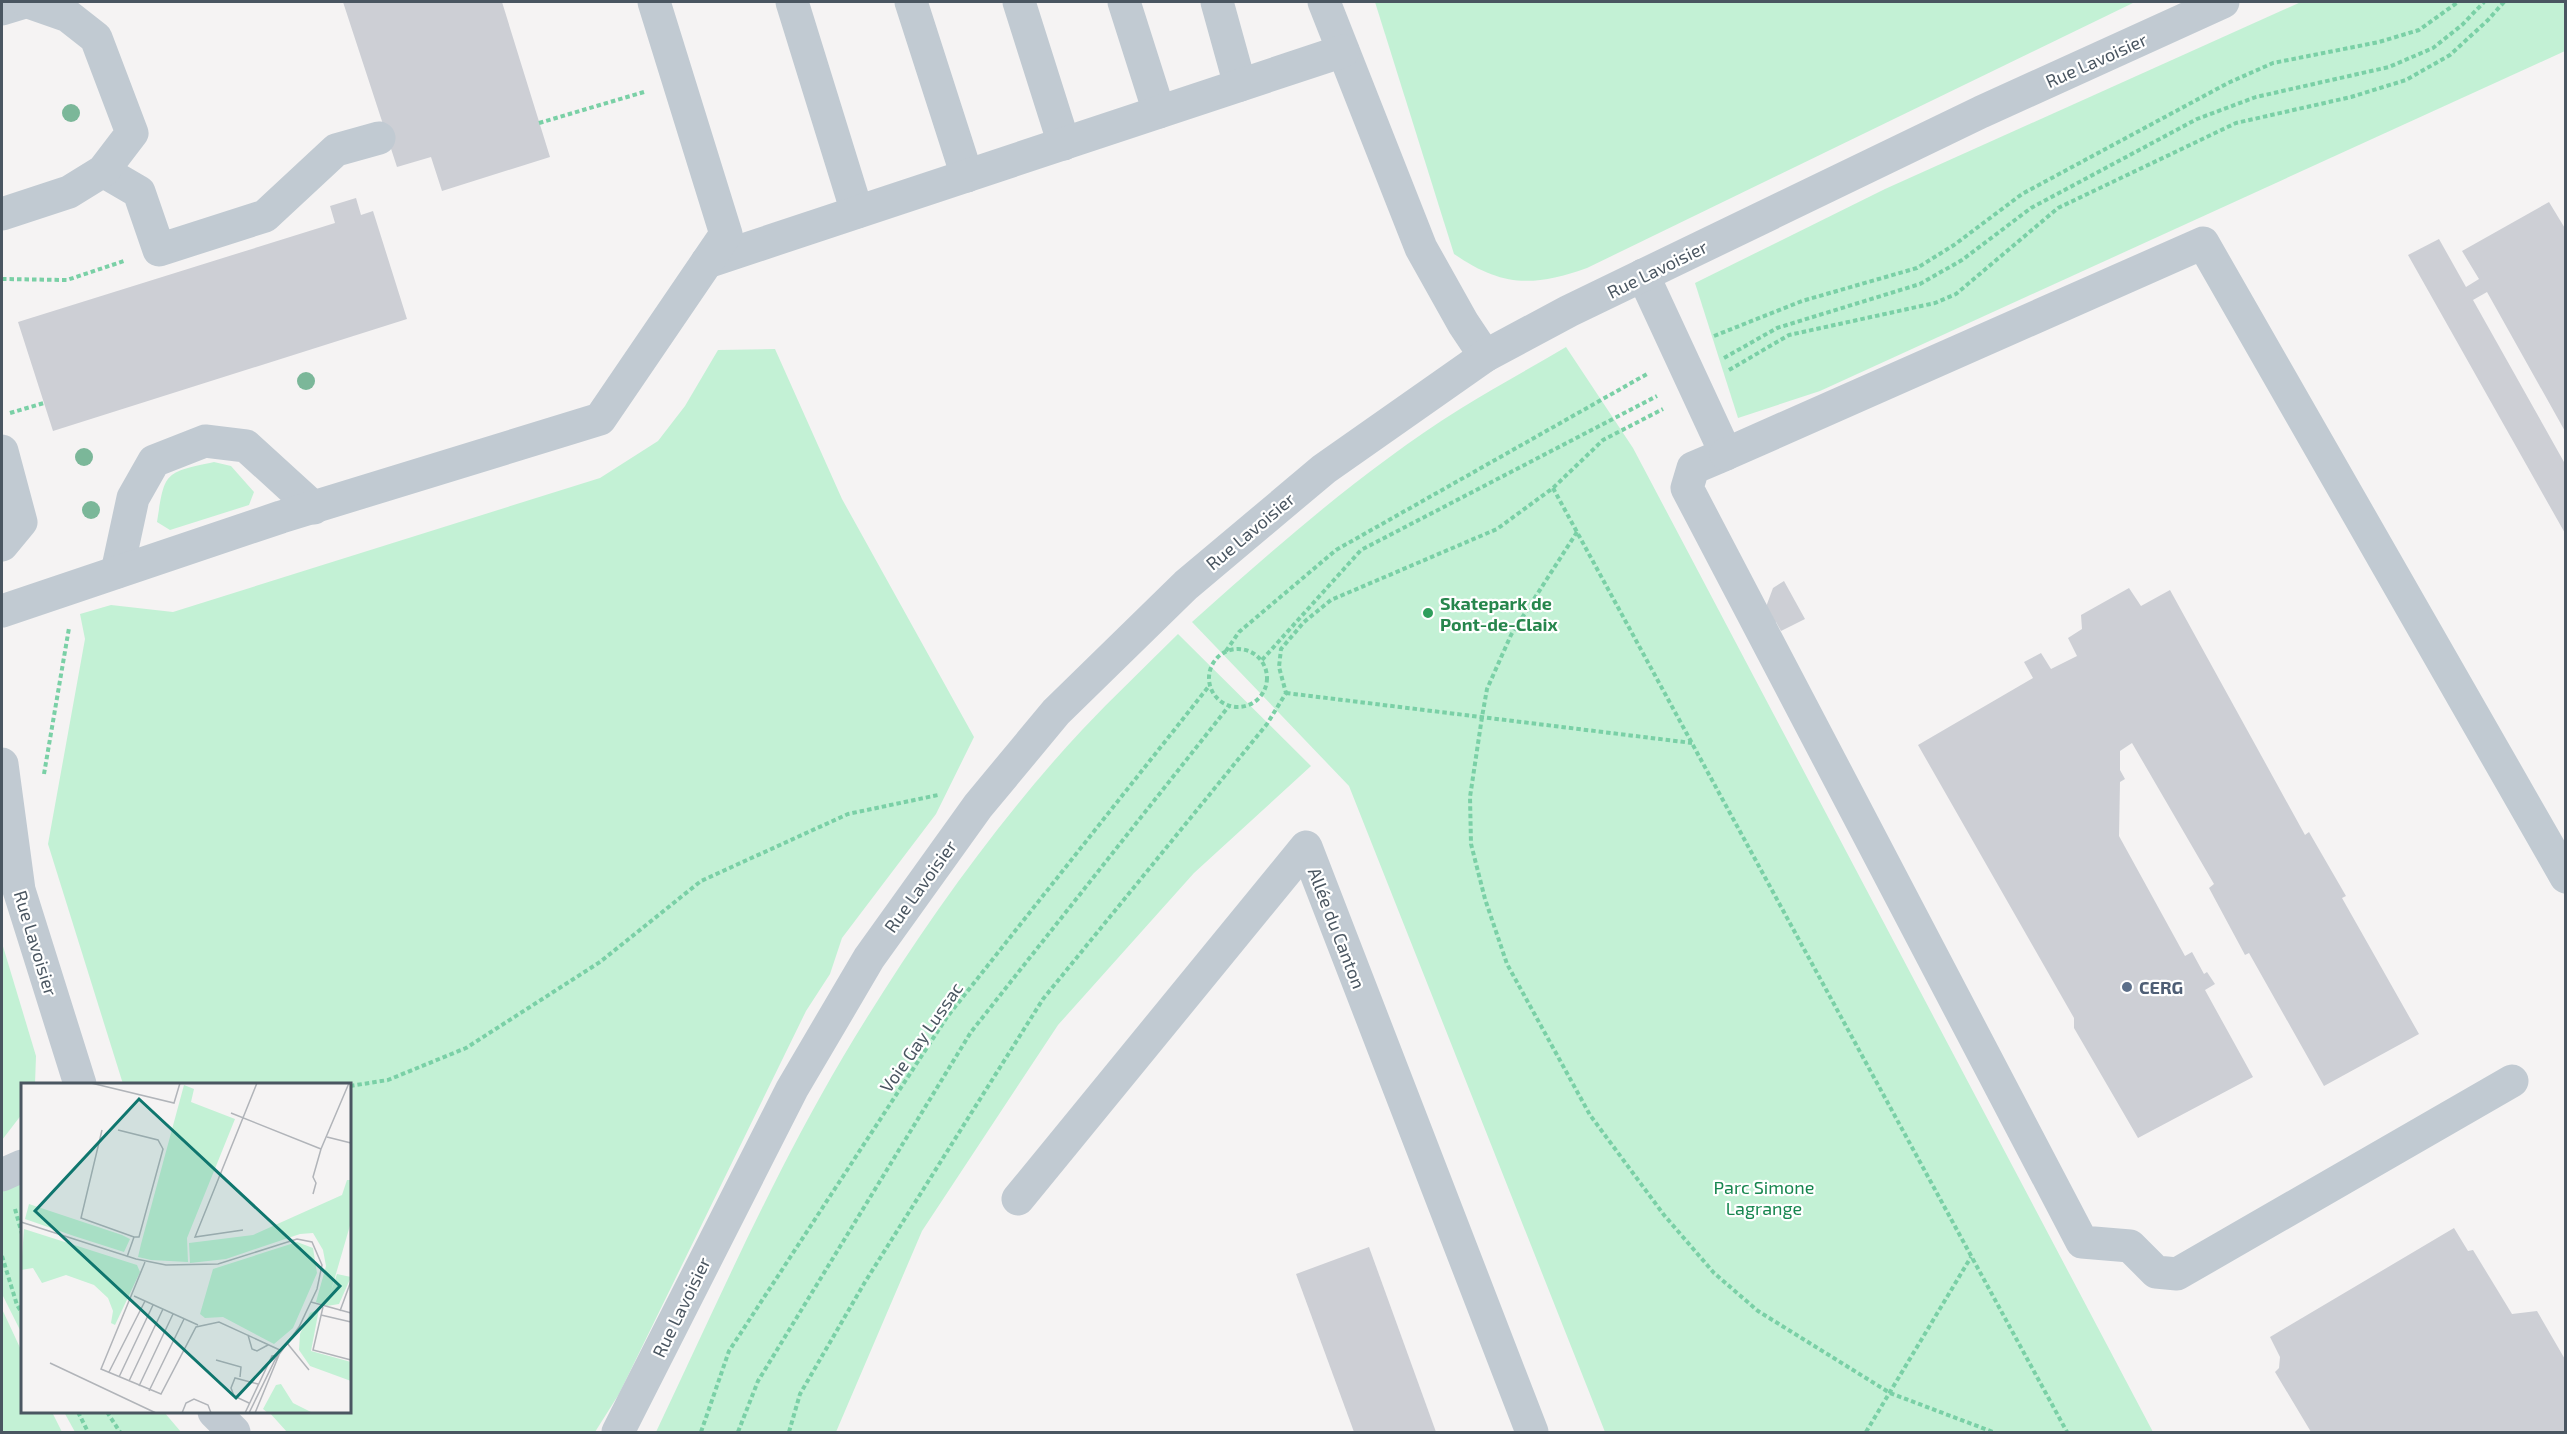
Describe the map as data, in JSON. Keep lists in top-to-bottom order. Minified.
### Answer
{"streets":{"street":["Rue Lavoisier","Allée du Canton"],"path":["Voie Gay Lussac"]},"parks":["Parc Simone Lagrange"],"places":["Skatepark de Pont-de-Claix","CERG"]}
